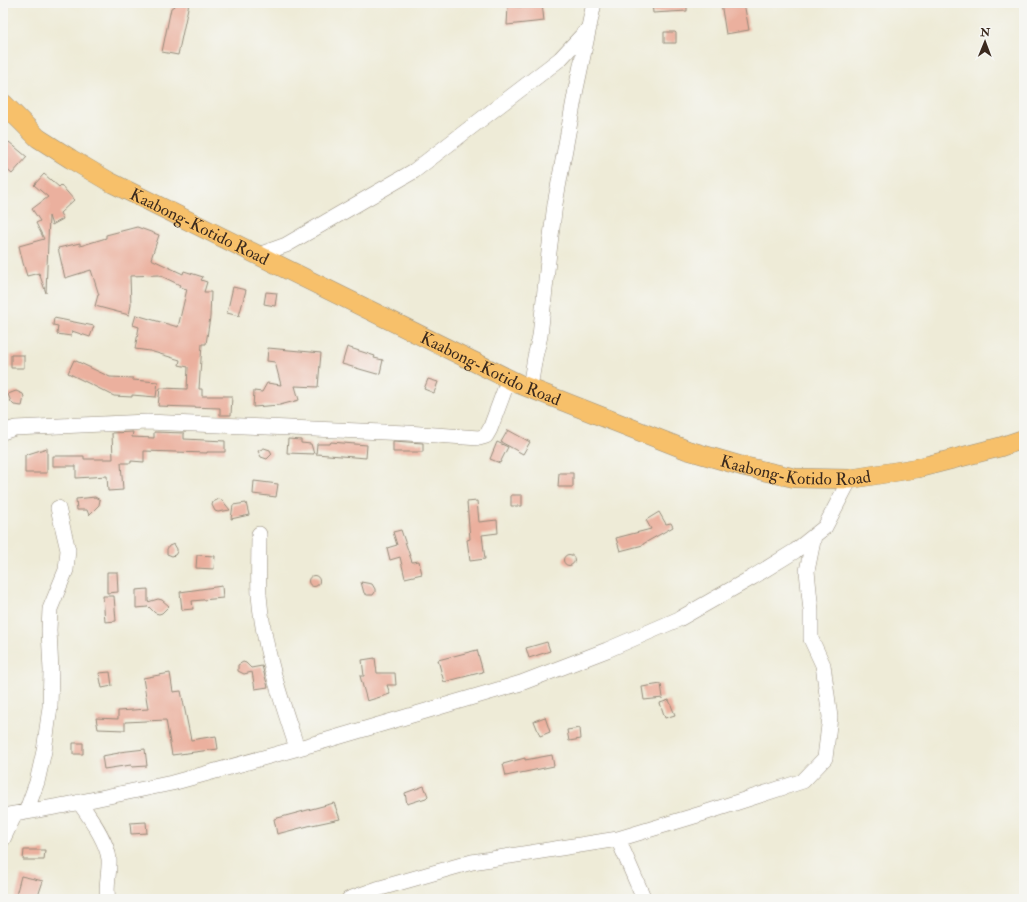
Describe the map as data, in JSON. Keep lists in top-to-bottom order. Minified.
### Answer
{"streets":{"main road":["Kaabong-Kotido Road"]},"north":"top"}
